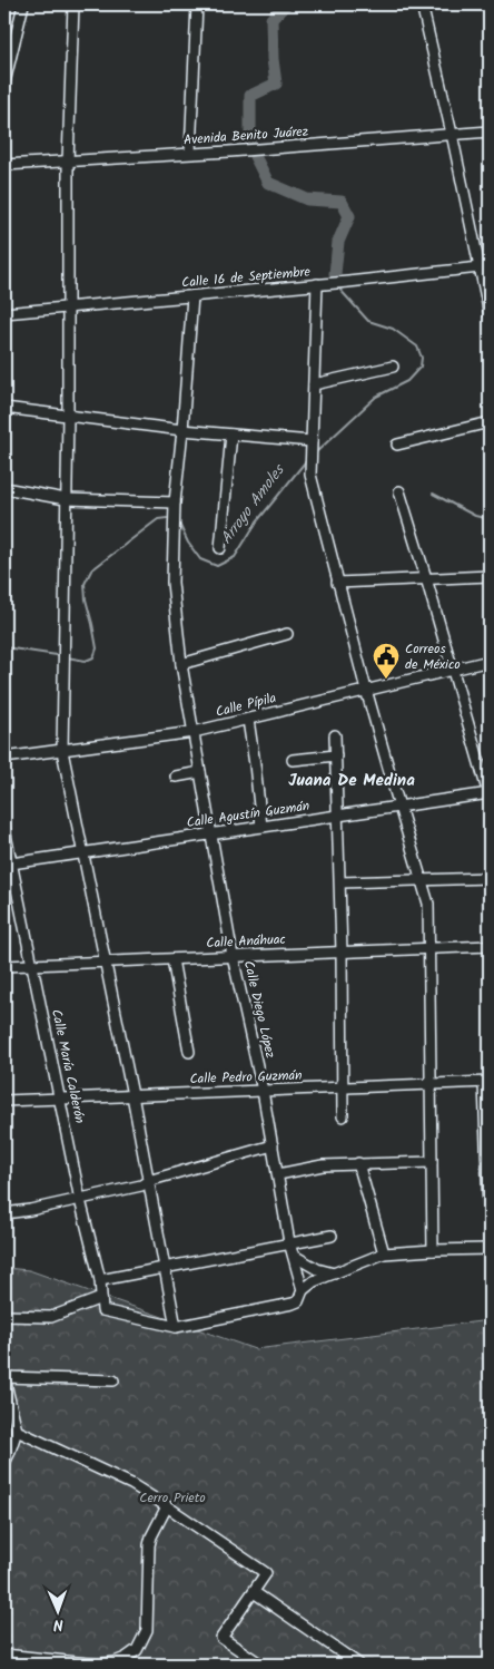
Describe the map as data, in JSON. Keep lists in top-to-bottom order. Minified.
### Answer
{"streets":{"street":["Avenida Benito Juárez","Calle 16 de Septiembre","Calle Pípila","Calle Agustín Guzmán","Calle Anáhuac","Calle Diego López","Calle María Calderón","Calle Pedro Guzmán"]},"crossings":[["Calle 16 de Septiembre","Calle Diego López"],["Calle Pípila","Calle Diego López"],["Calle Agustín Guzmán","Calle Diego López"],["Calle Agustín Guzmán","Calle María Calderón"],["Calle Anáhuac","Calle Diego López"],["Calle Anáhuac","Calle María Calderón"],["Calle Diego López","Calle Pedro Guzmán"],["Calle María Calderón","Calle Pedro Guzmán"]],"districts":["Juana De Medina"],"water":["Arroyo Amoles"],"parks":["Cerro Prieto"],"places":{"public building":["Correos de México"]},"north":"bottom"}
